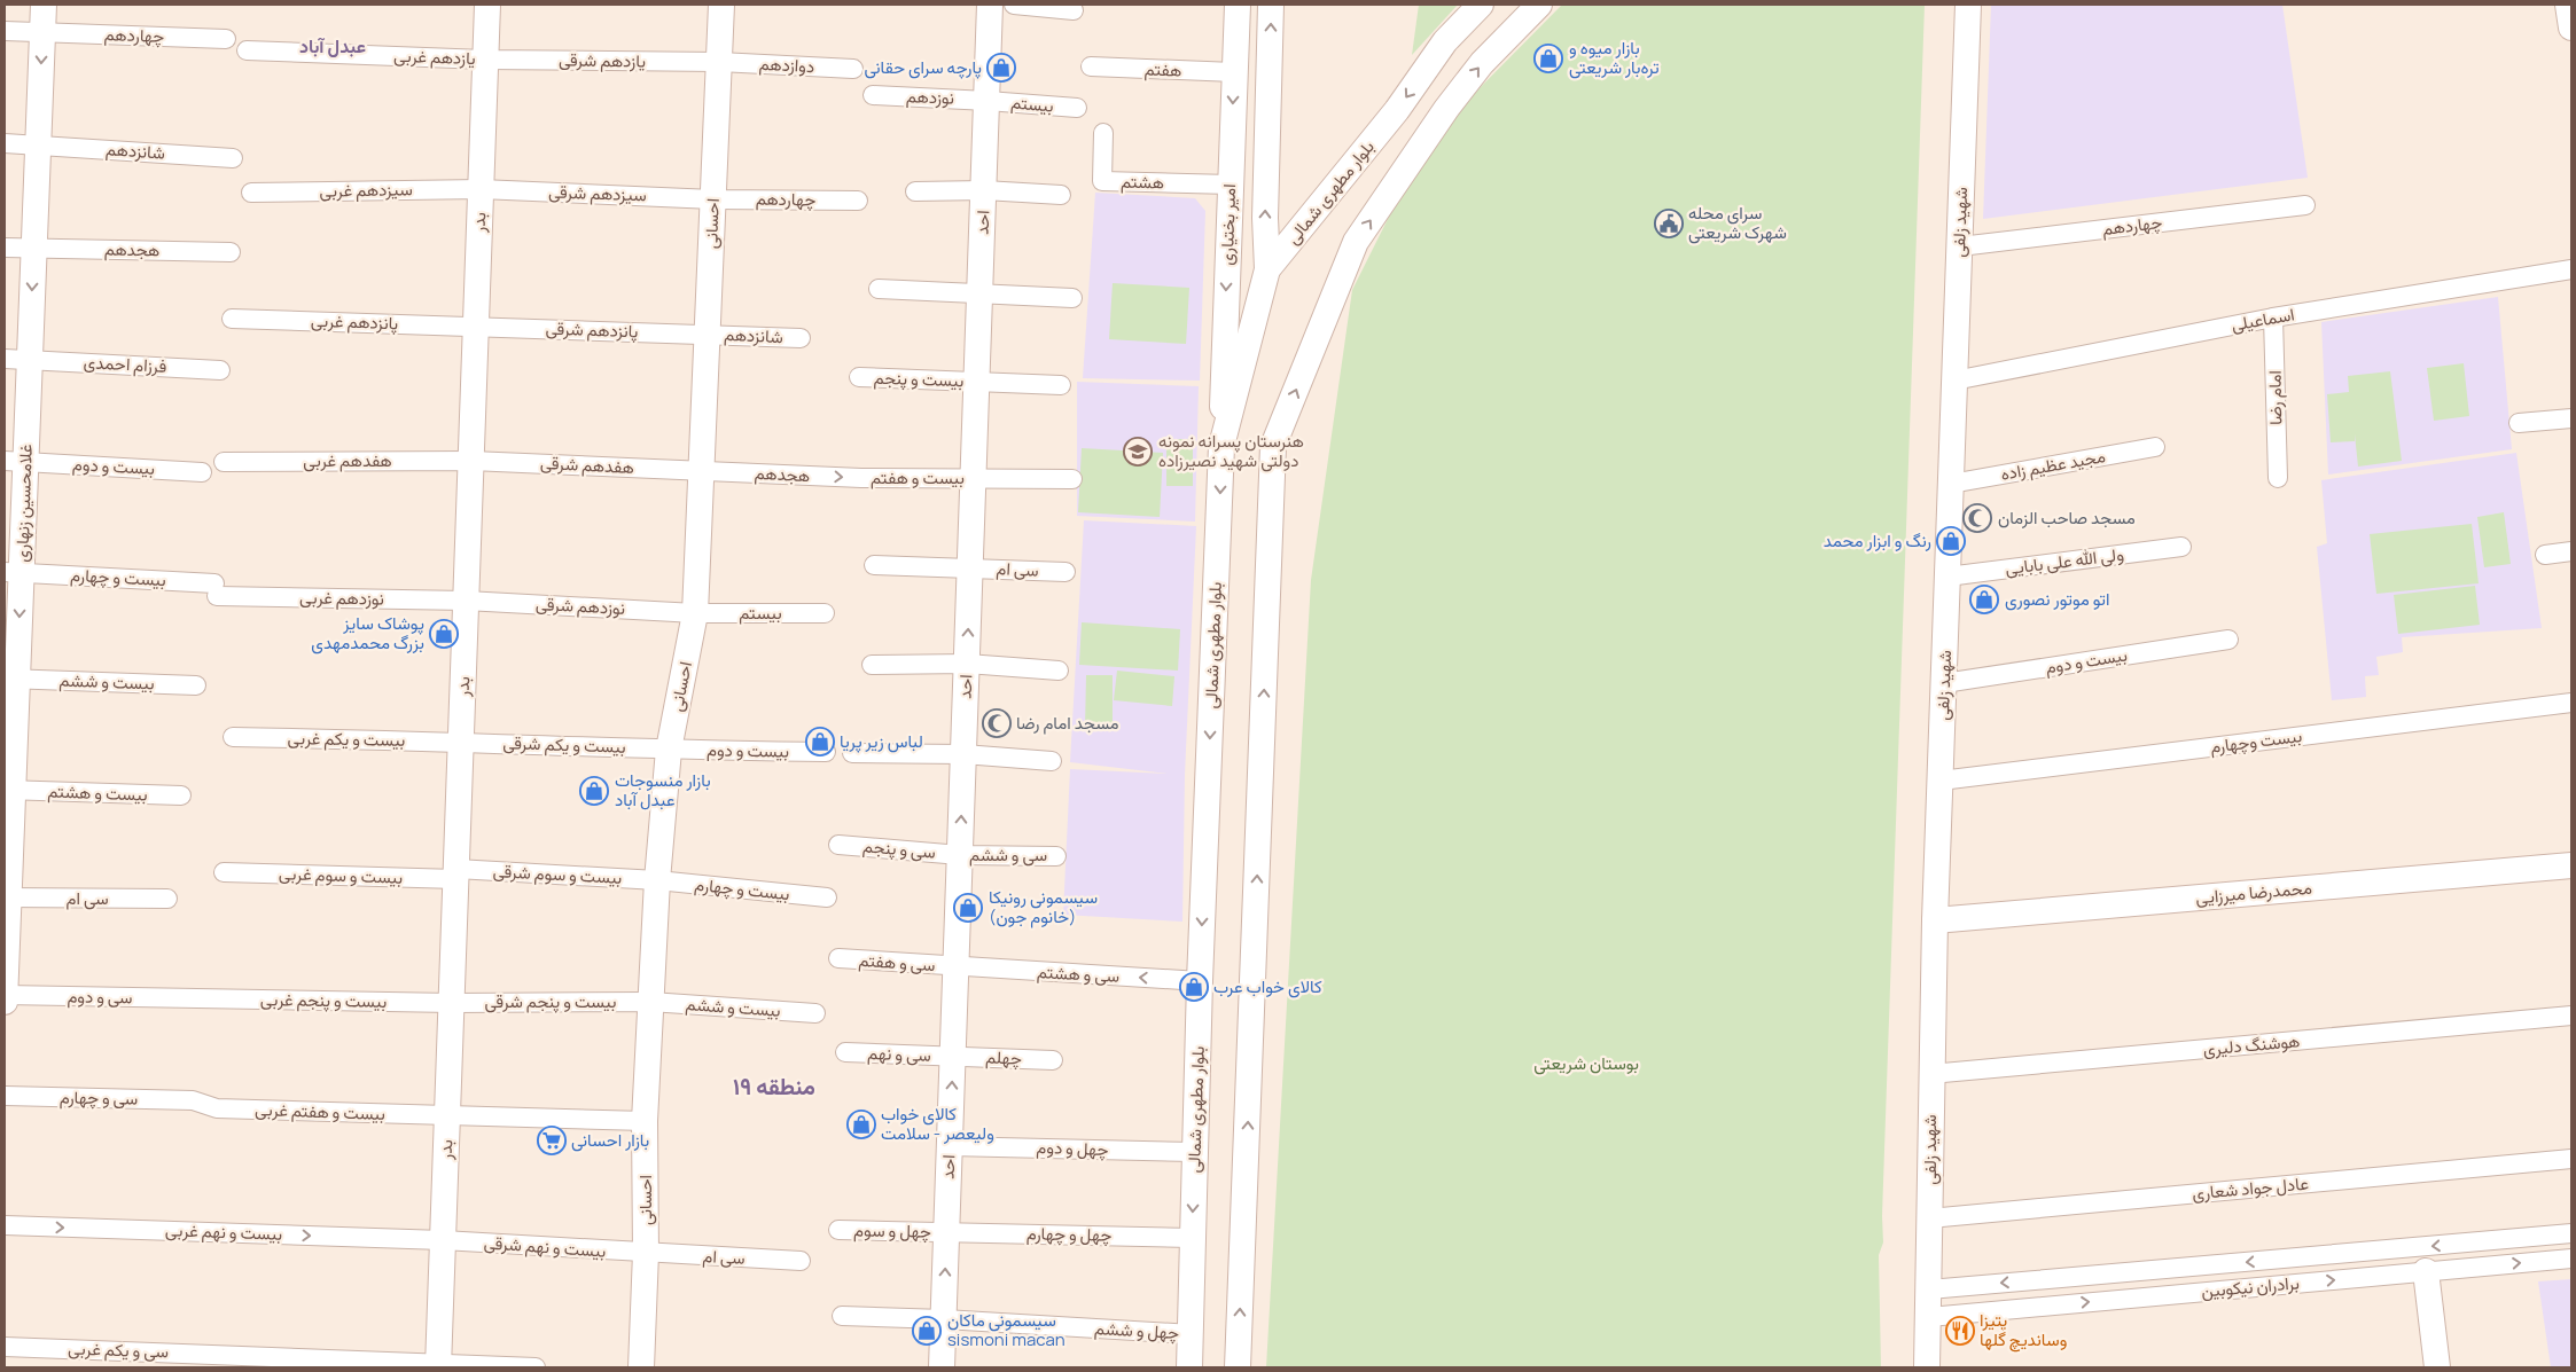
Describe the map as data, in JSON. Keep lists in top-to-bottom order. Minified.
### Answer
{"streets":{"street":["چهاردهم","یازدهم غربی","یازدهم شرقی","دوازدهم","هفتم","نوزدهم","بیستم","شانزدهم","هشتم","سیزدهم غربی","بلوار مطهری شمالی","سیزدهم شرقی","بدر","احد","شهید زلفی","احسانی","امیر بختیاری","هجدهم","اسماعیلی","پانزدهم غربی","پانزدهم شرقی","فرزام احمدی","بیست و پنجم","امام رضا","هفدهم غربی","هفدهم شرقی","مجید عظیم زاده","بیست و دوم","بیست و هفتم","غلامحسین زنهاری","ولی الله علی‌ بابایی","سی ام","بیست و چهارم","نوزدهم غربی","نوزدهم شرقی","بیست و ششم","بیست و یکم غربی","بیست وچهارم","بیست و یکم شرقی","بیست و هشتم","سی و پنجم","سی و ششم","بیست و سوم شرقی","بیست و سوم غربی","محمدرضا میرزایی","سی و هفتم","سی و هشتم","سی و دوم","بیست و پنجم غربی","بیست و پنجم شرقی","هوشنگ دلیری","سی و نهم","چهلم","سی و چهارم","بیست و هفتم غربی","چهل و دوم","عادل جواد شعاری","چهل و سوم","بیست و نهم غربی","چهل و چهارم","بیست و نهم شرقی","برادران نیکوبین","چهل و ششم","سی و یکم غربی"]},"crossings":[["چهاردهم","سیزدهم شرقی"],["چهاردهم","شهید زلفی"],["چهاردهم","احسانی"],["چهاردهم","غلامحسین زنهاری"],["یازدهم غربی","یازدهم شرقی"],["یازدهم غربی","بدر"],["یازدهم شرقی","دوازدهم"],["یازدهم شرقی","بدر"],["یازدهم شرقی","احسانی"],["دوازدهم","احسانی"],["هفتم","امیر بختیاری"],["نوزدهم","بیستم"],["نوزدهم","احد"],["بیستم","احد"],["بیستم","احسانی"],["بیستم","نوزدهم شرقی"],["شانزدهم","احسانی"],["شانزدهم","پانزدهم شرقی"],["شانزدهم","غلامحسین زنهاری"],["هشتم","امیر بختیاری"],["سیزدهم غربی","سیزدهم شرقی"],["سیزدهم غربی","بدر"],["بلوار مطهری شمالی","امیر بختیاری"],["بلوار مطهری شمالی","سی و هشتم"],["بلوار مطهری شمالی","چهل و دوم"],["بلوار مطهری شمالی","چهل و چهارم"],["بلوار مطهری شمالی","چهل و ششم"],["سیزدهم شرقی","بدر"],["سیزدهم شرقی","احسانی"],["بدر","پانزدهم غربی"],["بدر","پانزدهم شرقی"],["بدر","هفدهم غربی"],["بدر","هفدهم شرقی"],["بدر","نوزدهم غربی"],["بدر","نوزدهم شرقی"],["بدر","بیست و یکم غربی"],["بدر","بیست و یکم شرقی"],["بدر","بیست و سوم شرقی"],["بدر","بیست و سوم غربی"],["بدر","بیست و پنجم غربی"],["بدر","بیست و پنجم شرقی"],["بدر","بیست و هفتم غربی"],["بدر","بیست و نهم غربی"],["بدر","بیست و نهم شرقی"],["بدر","سی و یکم غربی"],["احد","بیست و پنجم"],["احد","بیست و هفتم"],["احد","سی ام"],["احد","سی و پنجم"],["احد","سی و ششم"],["احد","سی و هفتم"],["احد","سی و هشتم"],["احد","سی و نهم"],["احد","چهلم"],["احد","چهل و دوم"],["احد","چهل و سوم"],["احد","چهل و چهارم"],["احد","چهل و ششم"],["شهید زلفی","اسماعیلی"],["شهید زلفی","مجید عظیم زاده"],["شهید زلفی","بیست و دوم"],["شهید زلفی","ولی الله علی‌ بابایی"],["شهید زلفی","بیست وچهارم"],["شهید زلفی","محمدرضا میرزایی"],["شهید زلفی","هوشنگ دلیری"],["شهید زلفی","عادل جواد شعاری"],["شهید زلفی","برادران نیکوبین"],["احسانی","هجدهم"],["احسانی","پانزدهم شرقی"],["احسانی","هفدهم شرقی"],["احسانی","بیست و دوم"],["احسانی","سی ام"],["احسانی","بیست و چهارم"],["احسانی","نوزدهم شرقی"],["احسانی","بیست و ششم"],["احسانی","بیست و یکم شرقی"],["احسانی","بیست و سوم شرقی"],["احسانی","بیست و پنجم شرقی"],["احسانی","بیست و هفتم غربی"],["احسانی","بیست و نهم شرقی"],["هجدهم","هفدهم شرقی"],["هجدهم","بیست و هفتم"],["هجدهم","غلامحسین زنهاری"],["اسماعیلی","امام رضا"],["پانزدهم غربی","پانزدهم شرقی"],["فرزام احمدی","غلامحسین زنهاری"],["هفدهم غربی","هفدهم شرقی"],["بیست و دوم","غلامحسین زنهاری"],["بیست و دوم","بیست و یکم شرقی"],["غلامحسین زنهاری","سی ام"],["غلامحسین زنهاری","بیست و چهارم"],["غلامحسین زنهاری","بیست و ششم"],["غلامحسین زنهاری","بیست و هشتم"],["غلامحسین زنهاری","سی و دوم"],["سی ام","بیست و نهم شرقی"],["بیست و چهارم","نوزدهم غربی"],["بیست و چهارم","بیست و سوم شرقی"],["نوزدهم غربی","نوزدهم شرقی"],["بیست و ششم","بیست و پنجم شرقی"],["بیست و یکم غربی","بیست و یکم شرقی"],["سی و پنجم","سی و ششم"],["بیست و سوم شرقی","بیست و سوم غربی"],["سی و هفتم","سی و هشتم"],["سی و دوم","بیست و پنجم غربی"],["بیست و پنجم غربی","بیست و پنجم شرقی"],["سی و نهم","چهلم"],["سی و چهارم","بیست و هفتم غربی"],["چهل و سوم","چهل و چهارم"],["بیست و نهم غربی","بیست و نهم شرقی"]],"one_way":["هجدهم","سی و هشتم","بیست و نهم غربی"],"districts":["عبدل آباد","منطقه ۱۹"],"parks":["بوستان شریعتی"],"places":{"shop":["بازار میوه و تره‌بار شریعتی","پارچه سرای حقانی","رنگ و ابزار محمد","اتو موتور نصوری","پوشاک سایز بزرگ محمدمهدی","لباس زیر پریا","بازار منسوجات عبدل آباد","سیسمونی رونیکا (خانوم جون)","کالای خواب عرب","کالای خواب ولیعصر - سلامت","سیسمونی ماکان sismoni macan"],"public building":["سرای محله شهرک شریعتی"],"school or university":["هنرستان پسرانه نمونه دولتی شهید نصیرزاده"],"mosque":["مسجد صاحب الزمان","مسجد امام رضا"],"supermarket":["بازار احسانی"],"restaurant":["پتیزا وساندیچ گلها"]}}
